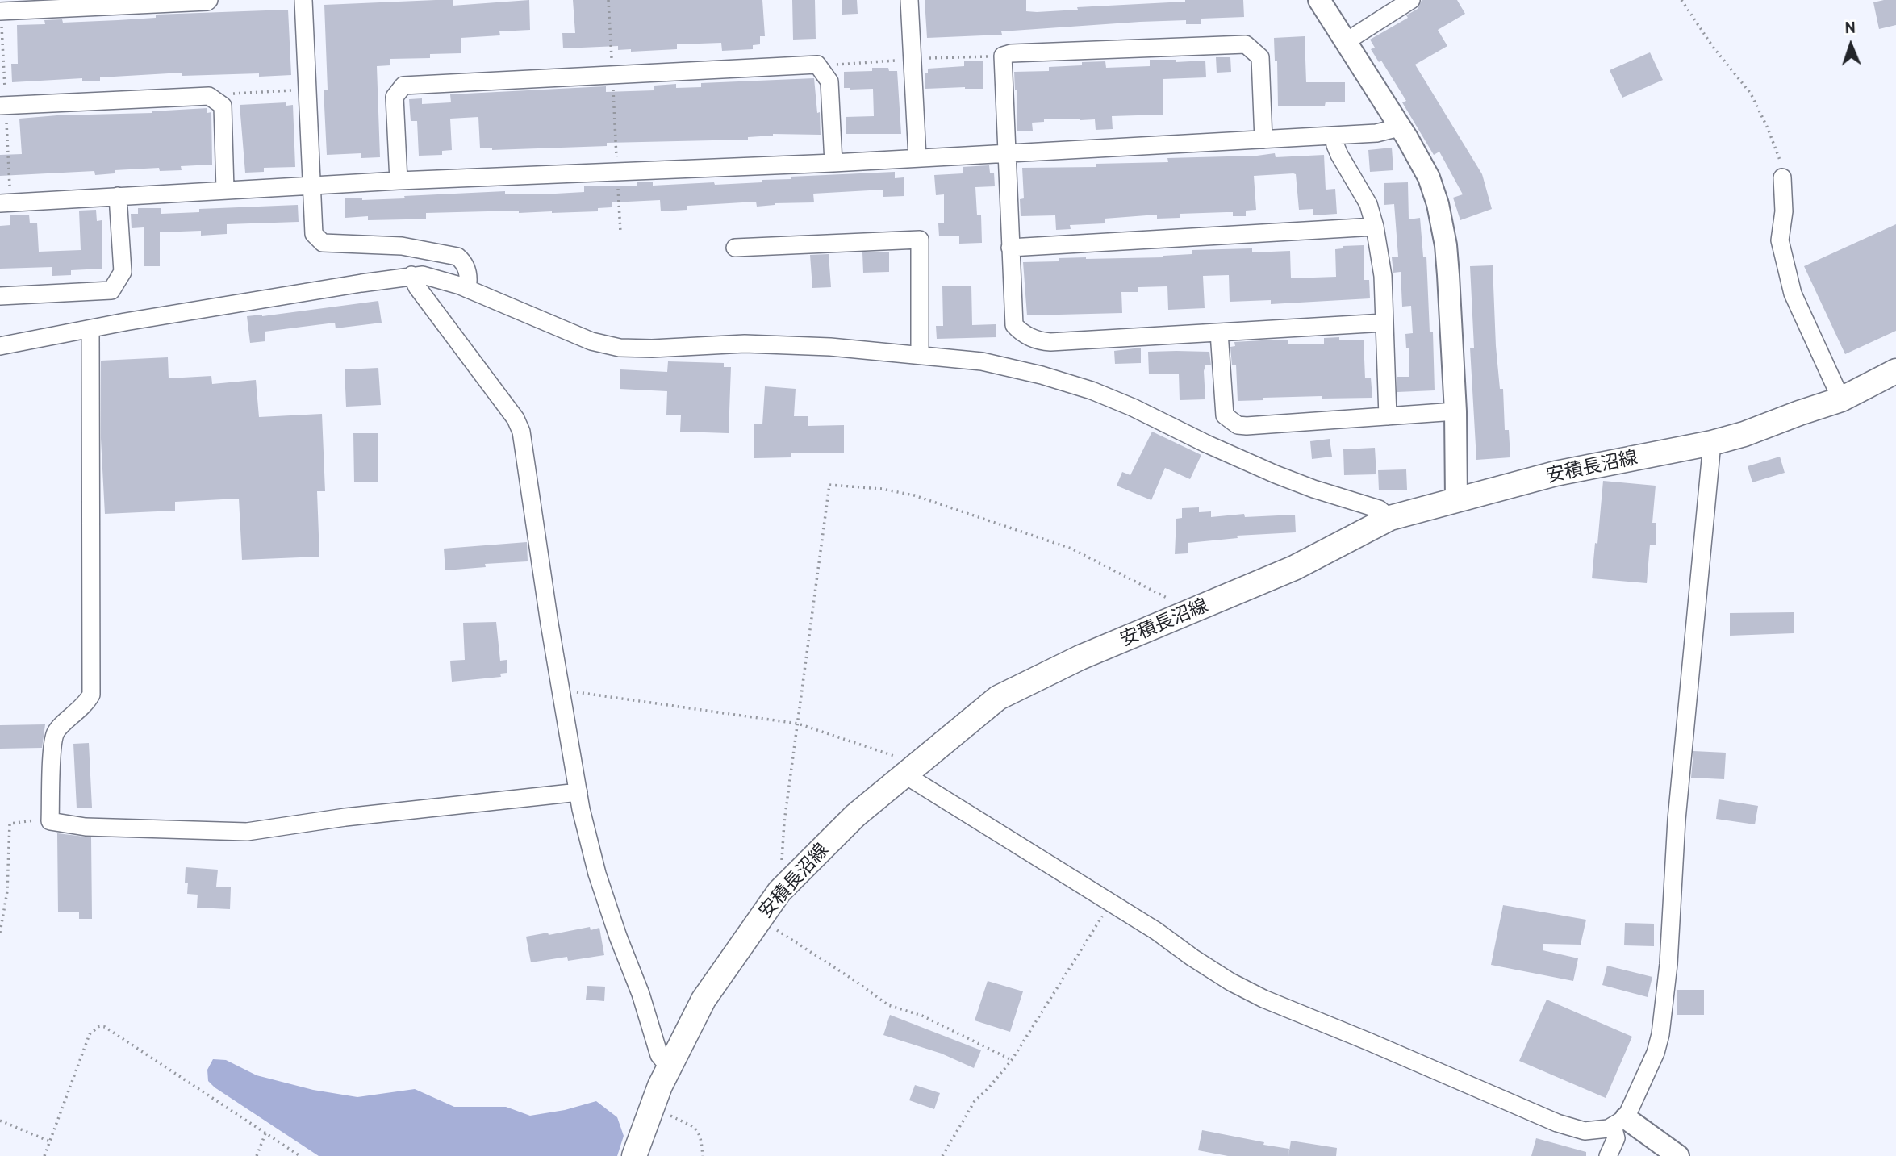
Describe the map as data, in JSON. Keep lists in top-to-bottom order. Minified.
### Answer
{"streets":{"main road":["安積長沼線"]},"north":"top"}
